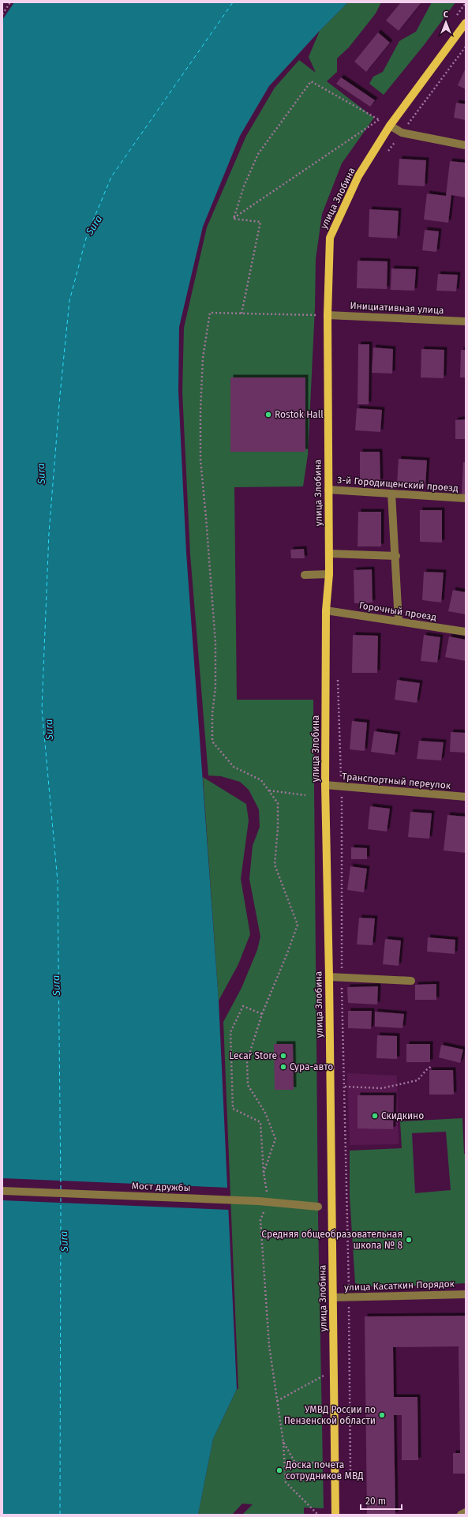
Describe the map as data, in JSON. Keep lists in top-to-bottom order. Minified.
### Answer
{"streets":{"main road":["улица Злобина"],"street":["Инициативная улица","3-й Городищенский проезд","Горочный проезд","Транспортный переулок","Мост дружбы","улица Касаткин Порядок"]},"crossings":[["улица Злобина","Инициативная улица"],["улица Злобина","3-й Городищенский проезд"],["улица Злобина","Горочный проезд"],["улица Злобина","Транспортный переулок"],["улица Злобина","улица Касаткин Порядок"]],"water":["Sura"],"places":["Rostok Hall","Lecar Store","Сура-авто","Скидкино","Средняя общеобразовательная школа № 8","УМВД России по Пензенской области","Доска почета сотрудников МВД"],"scale_bar":"20 m","north":"top"}
